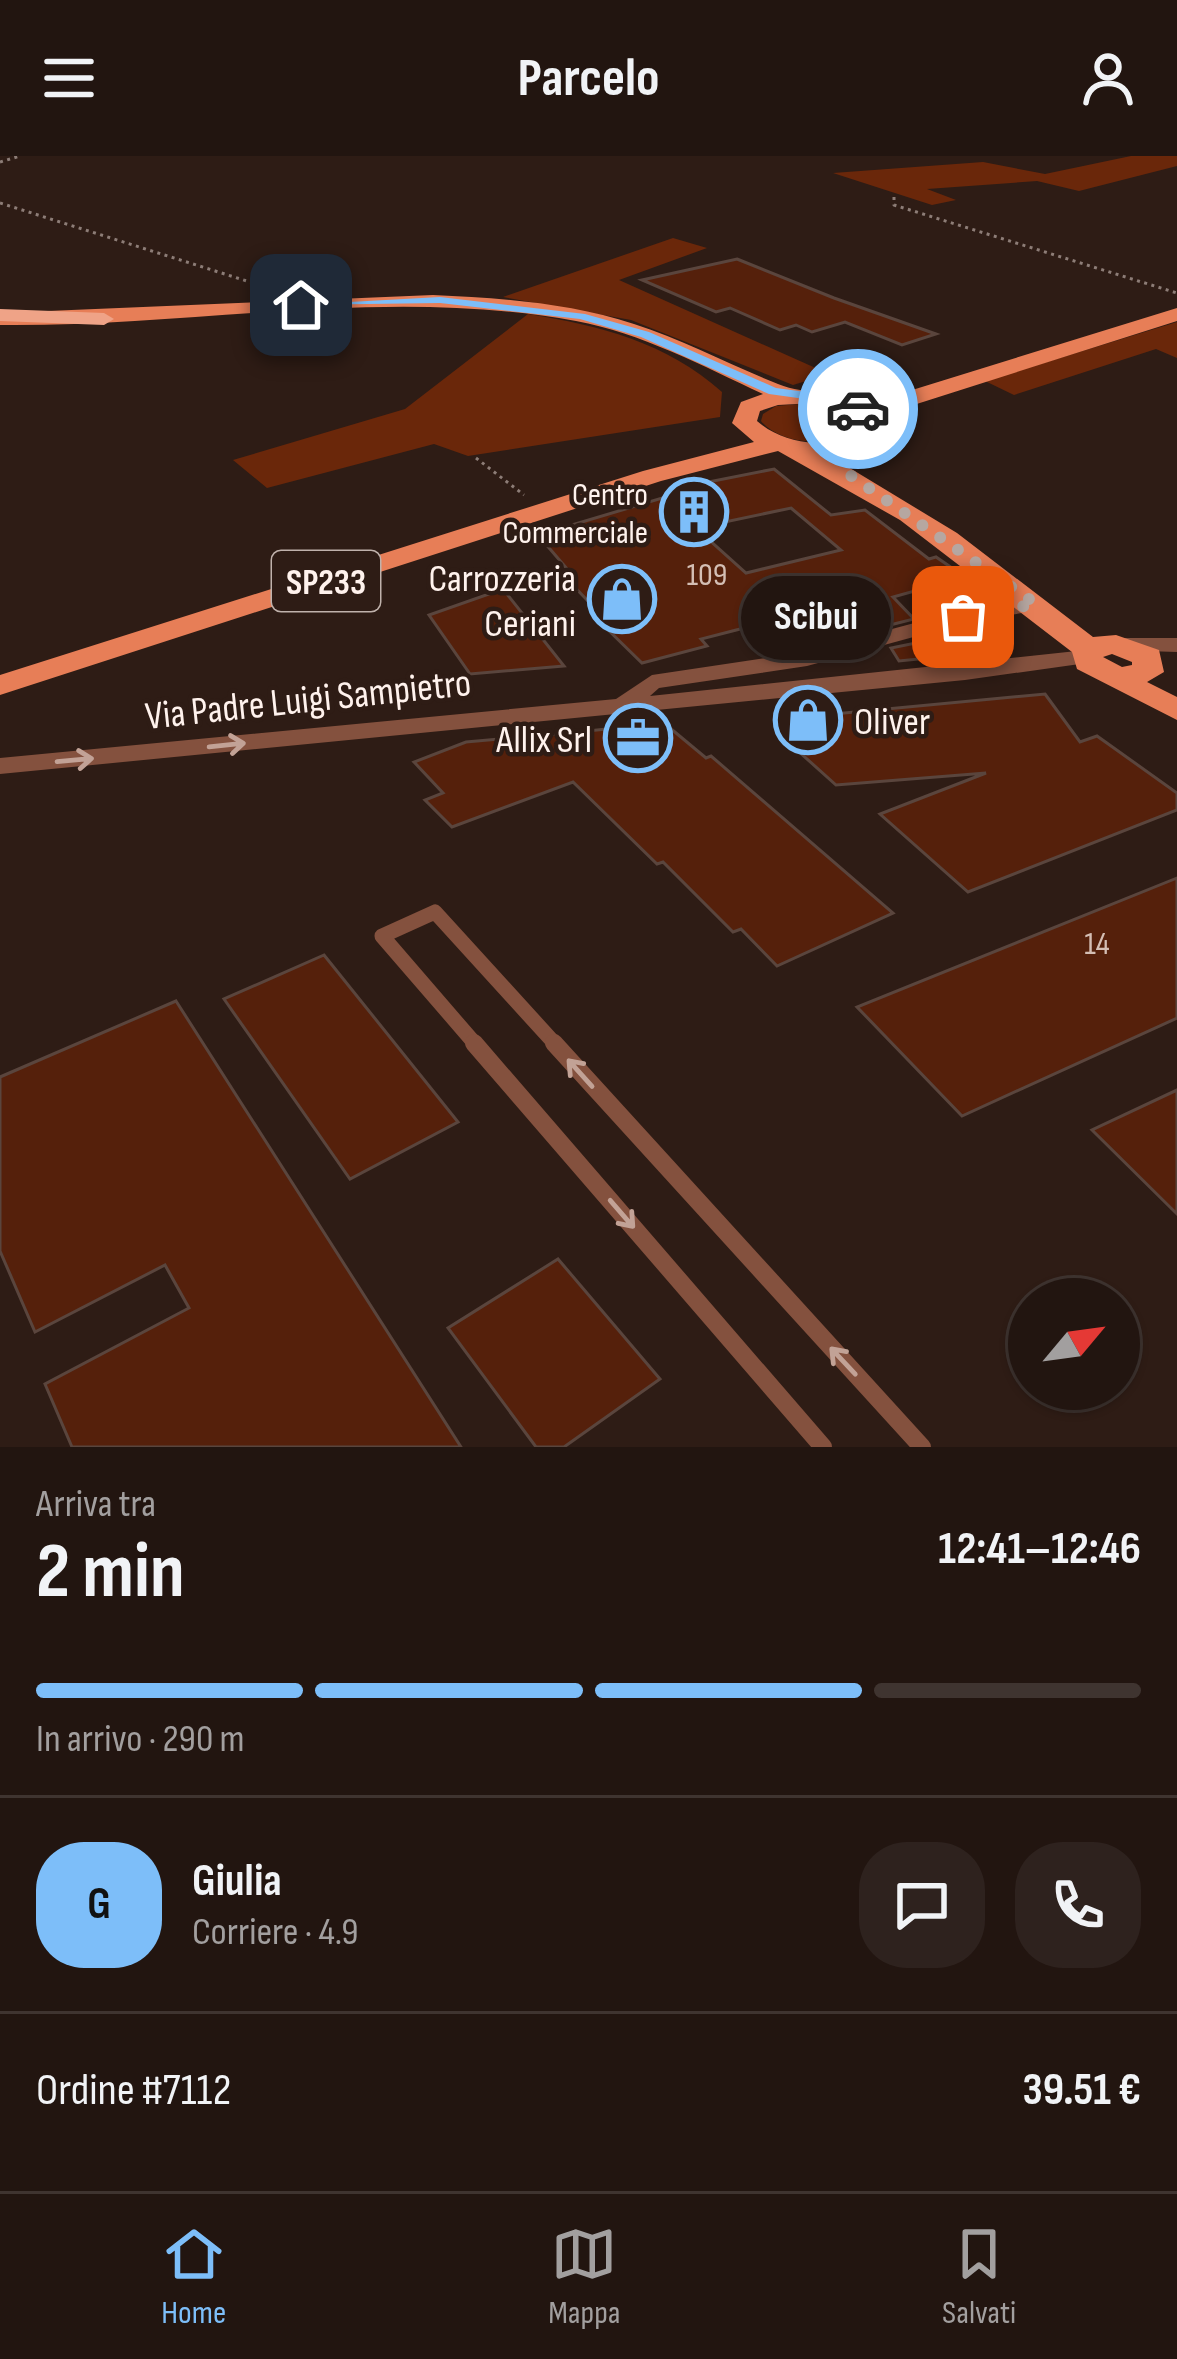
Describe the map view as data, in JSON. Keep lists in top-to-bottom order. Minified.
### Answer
{"streets":{"main road":["SP233"],"street":["Via Padre Luigi Sampietro"]},"one_way":["Via Padre Luigi Sampietro"],"places":{"building":["Centro Commerciale"],"shop":["Carrozzeria Ceriani","Oliver"],"other":["Scibui"],"office":["Allix Srl"]},"house_numbers":["109","14"],"north":"top right","page":{"header":"Parcelo","bubble":"Scibui","heading":["2 min","Arriva tra","12:41–12:46"],"panel":["Giulia","Corriere · 4.9","Ordine #7112","39.51 €"],"bar":"In arrivo · 290 m","round":"G","tabs":["Home","Mappa","Salvati"]}}
